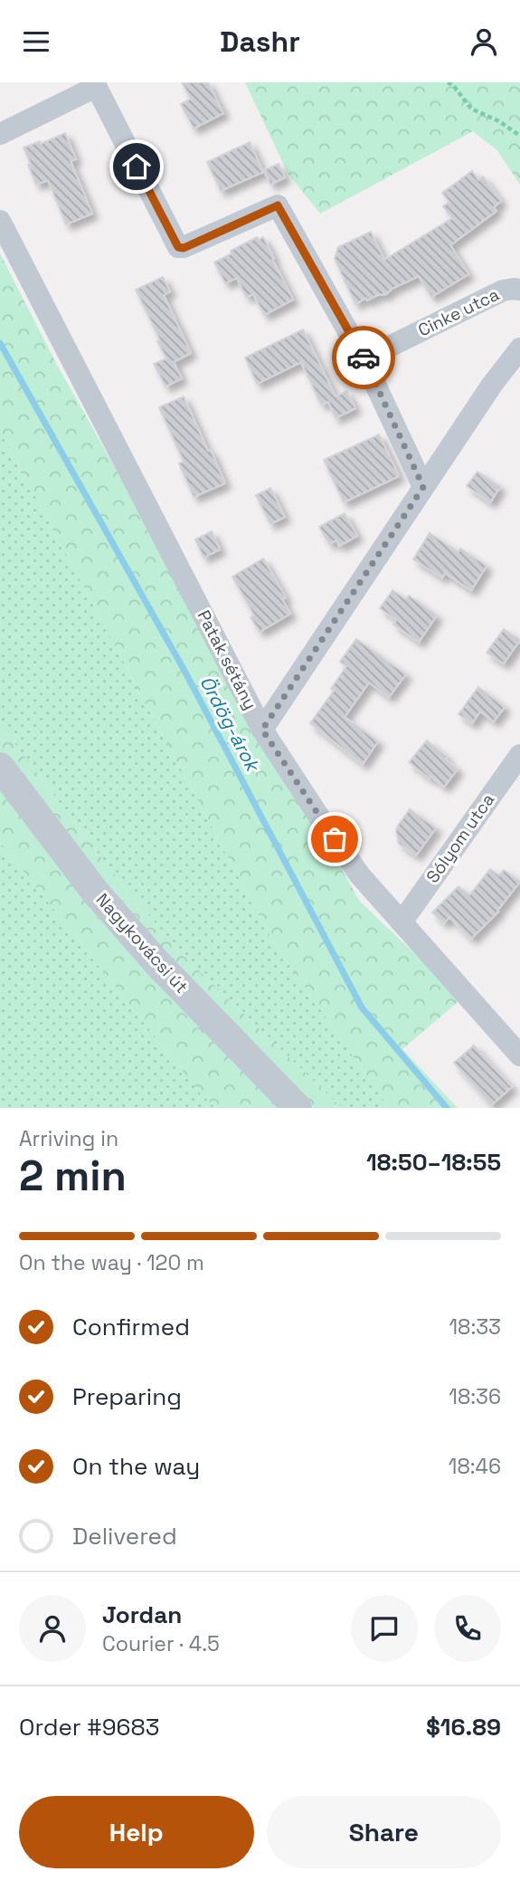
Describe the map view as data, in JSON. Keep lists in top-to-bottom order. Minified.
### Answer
{"streets":{"street":["Cinke utca","Patak sétány","Sólyom utca","Nagykovácsi út"]},"crossings":[["Patak sétány","Sólyom utca"]],"water":["Ördög-árok"],"page":{"header":"Dashr","heading":["2 min","Arriving in","18:50–18:55"],"panel":["Jordan","Courier · 4.5","Order #9683","$16.89"],"bar":"On the way · 120 m","list":[["Confirmed","18:33"],["Preparing","18:36"],["On the way","18:46"],"Delivered"],"buttons":["Help","Share"]}}
